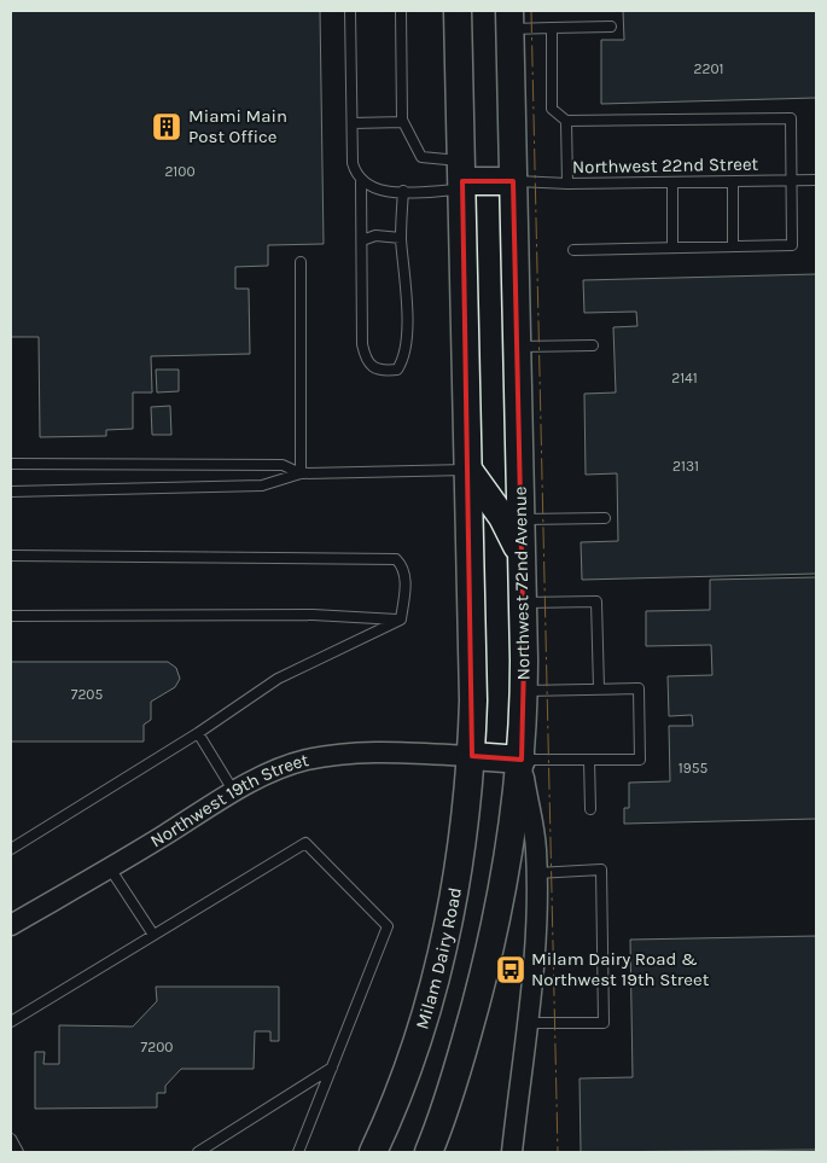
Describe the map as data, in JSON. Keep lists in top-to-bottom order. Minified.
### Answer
{"streets":{"main road":["Northwest 72nd Avenue","Milam Dairy Road"],"street":["Northwest 19th Street"],"lane":["Northwest 22nd Street"]},"crossings":[["Northwest 22nd Street","Northwest 72nd Avenue"],["Northwest 19th Street","Milam Dairy Road"]],"places":{"building":["Miami Main Post Office"],"bus stop":["Milam Dairy Road & Northwest 19th Street"]},"house_numbers":["2201","2100","2141","2131","7205","1955","7200"]}
